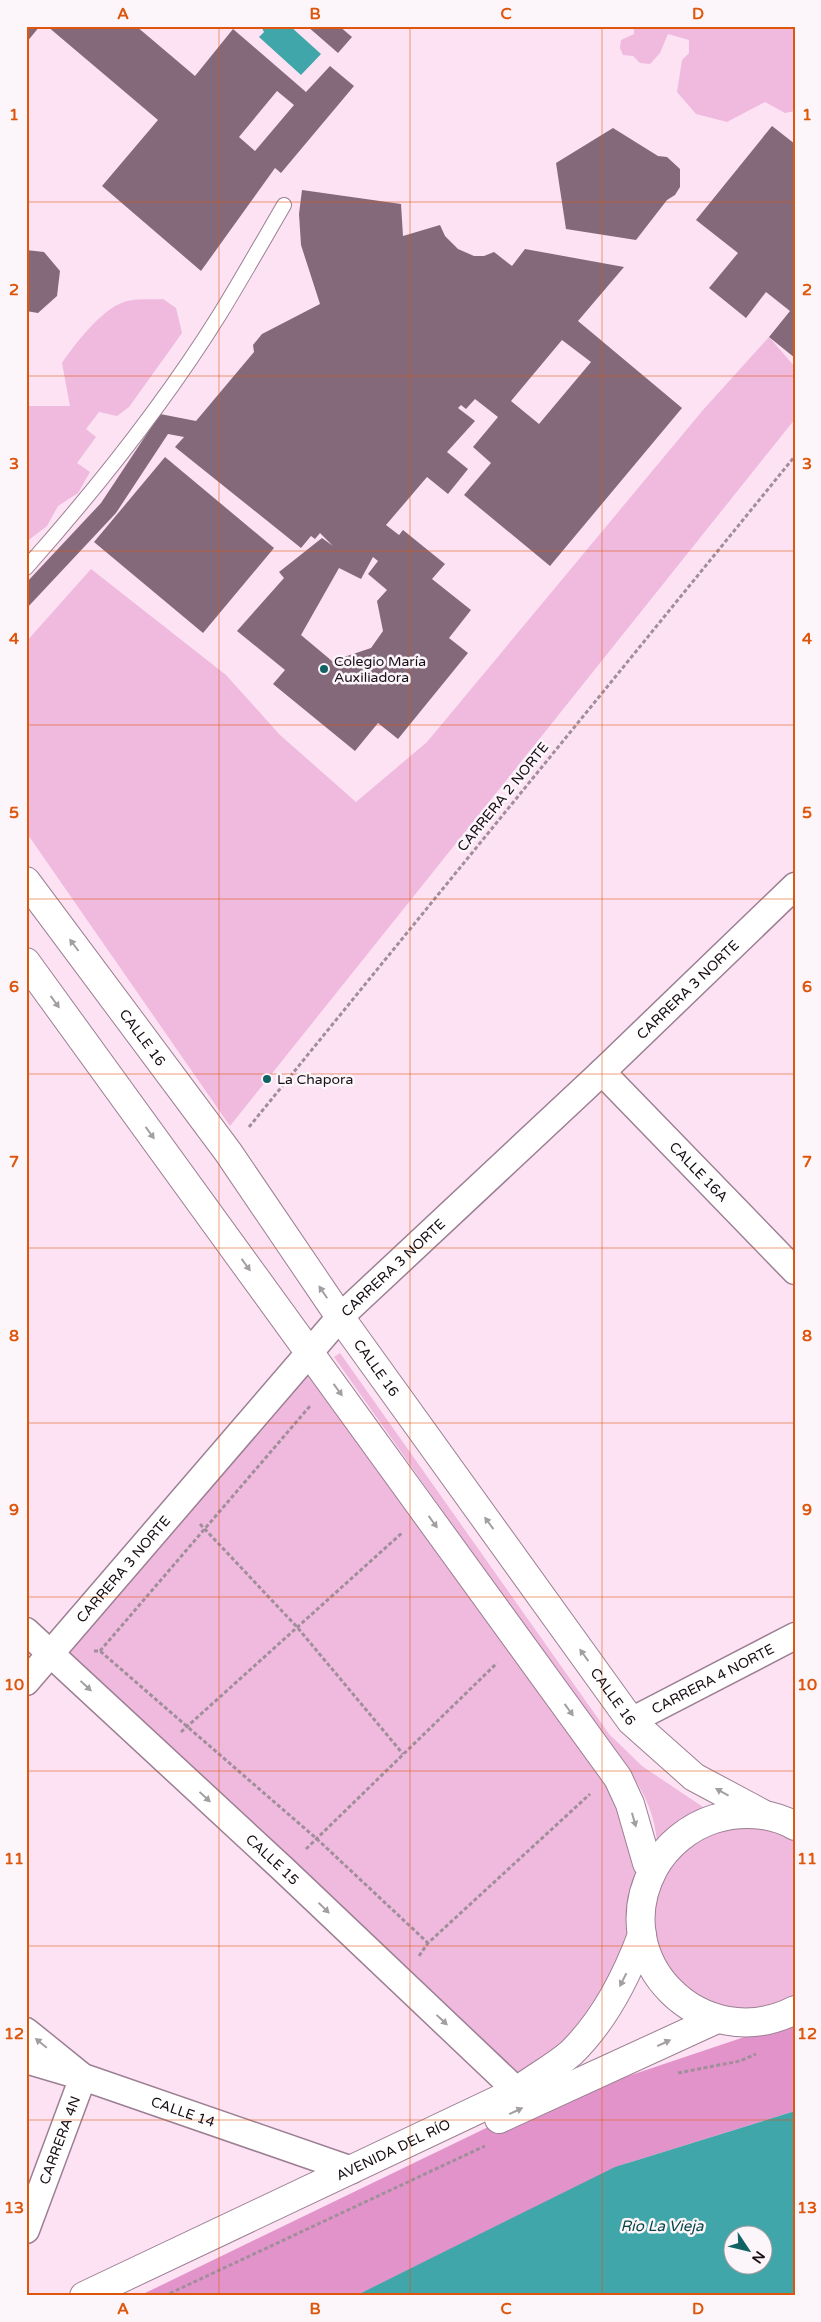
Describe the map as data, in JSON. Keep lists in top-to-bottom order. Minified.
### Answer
{"streets":{"main road":["CALLE 16","AVENIDA DEL RÍO"],"street":["CARRERA 3 NORTE","CALLE 16A","CARRERA 4 NORTE","CALLE 15","CALLE 14","CARRERA 4N"],"path":["CARRERA 2 NORTE"]},"crossings":[["CARRERA 2 NORTE","CALLE 16"],["CARRERA 3 NORTE","CALLE 16"],["CARRERA 3 NORTE","CALLE 16A"],["CARRERA 3 NORTE","CALLE 15"],["CALLE 16","CARRERA 4 NORTE"],["CALLE 15","AVENIDA DEL RÍO"],["CALLE 14","CARRERA 4N"],["CALLE 14","AVENIDA DEL RÍO"]],"one_way":["CALLE 15"],"water":["Río La Vieja"],"places":["Colegio María Auxiliadora","La Chapora"],"north":"bottom right","grid":{"columns":["A","B","C","D"],"rows":["1","2","3","4","5","6","7","8","9","10","11","12","13"]}}
